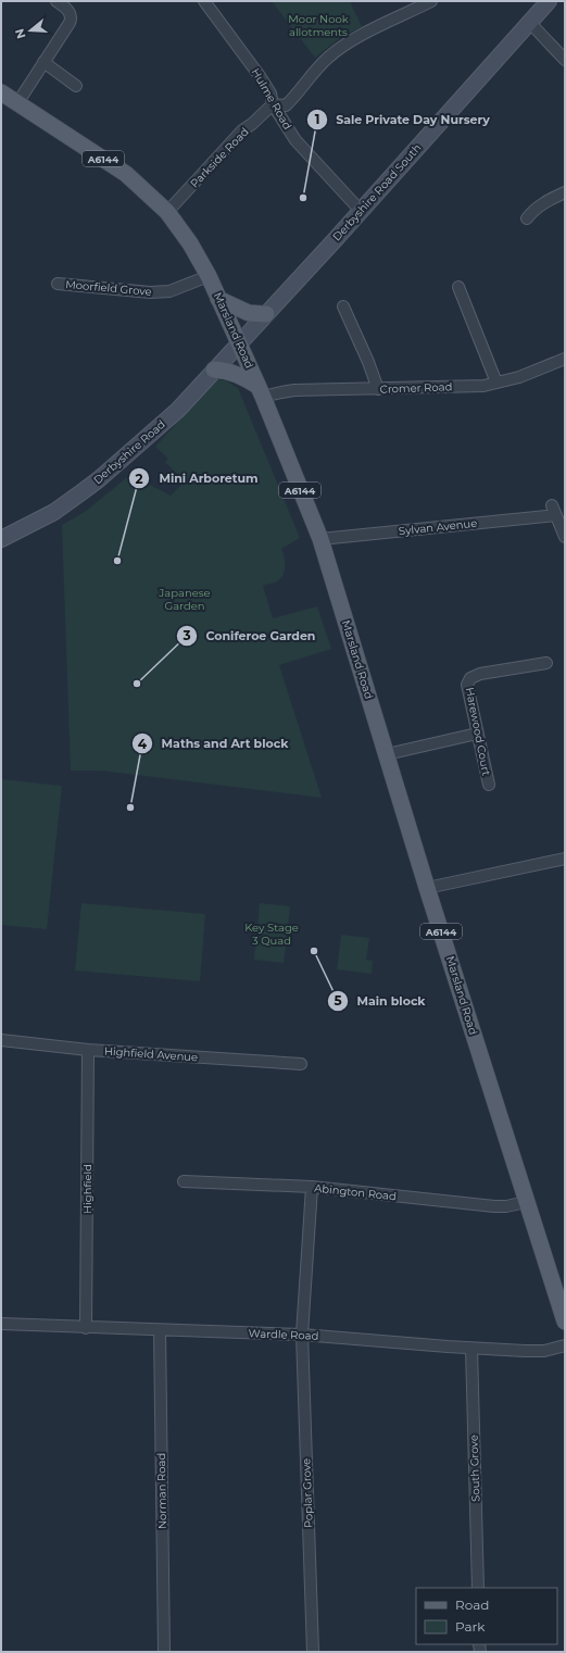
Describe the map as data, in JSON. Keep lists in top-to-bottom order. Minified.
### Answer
{"streets":{"main road":["A6144","Marsland Road"],"street":["Hulme Road","Parkside Road","Derbyshire Road South","Moorfield Grove","Cromer Road","Derbyshire Road","Sylvan Avenue","Harewood Court","Highfield Avenue","Highfield","Abington Road","Wardle Road","South Grove","Norman Road","Poplar Grove"]},"crossings":[["Hulme Road","Parkside Road"],["Hulme Road","Derbyshire Road South"],["Parkside Road","Marsland Road"],["Derbyshire Road South","Marsland Road"],["Derbyshire Road South","Derbyshire Road"],["Moorfield Grove","Marsland Road"],["Marsland Road","Cromer Road"],["Marsland Road","Derbyshire Road"],["Marsland Road","Sylvan Avenue"],["Marsland Road","Abington Road"],["Highfield Avenue","Highfield"],["Highfield","Wardle Road"],["Abington Road","Poplar Grove"],["Wardle Road","South Grove"],["Wardle Road","Norman Road"],["Wardle Road","Poplar Grove"]],"parks":["Moor Nook allotments","Japanese Garden","Key Stage 3 Quad"],"places":["Sale Private Day Nursery","Mini Arboretum","Coniferoe Garden","Maths and Art block","Main block"],"legend":["Road","Park"],"north":"left"}
